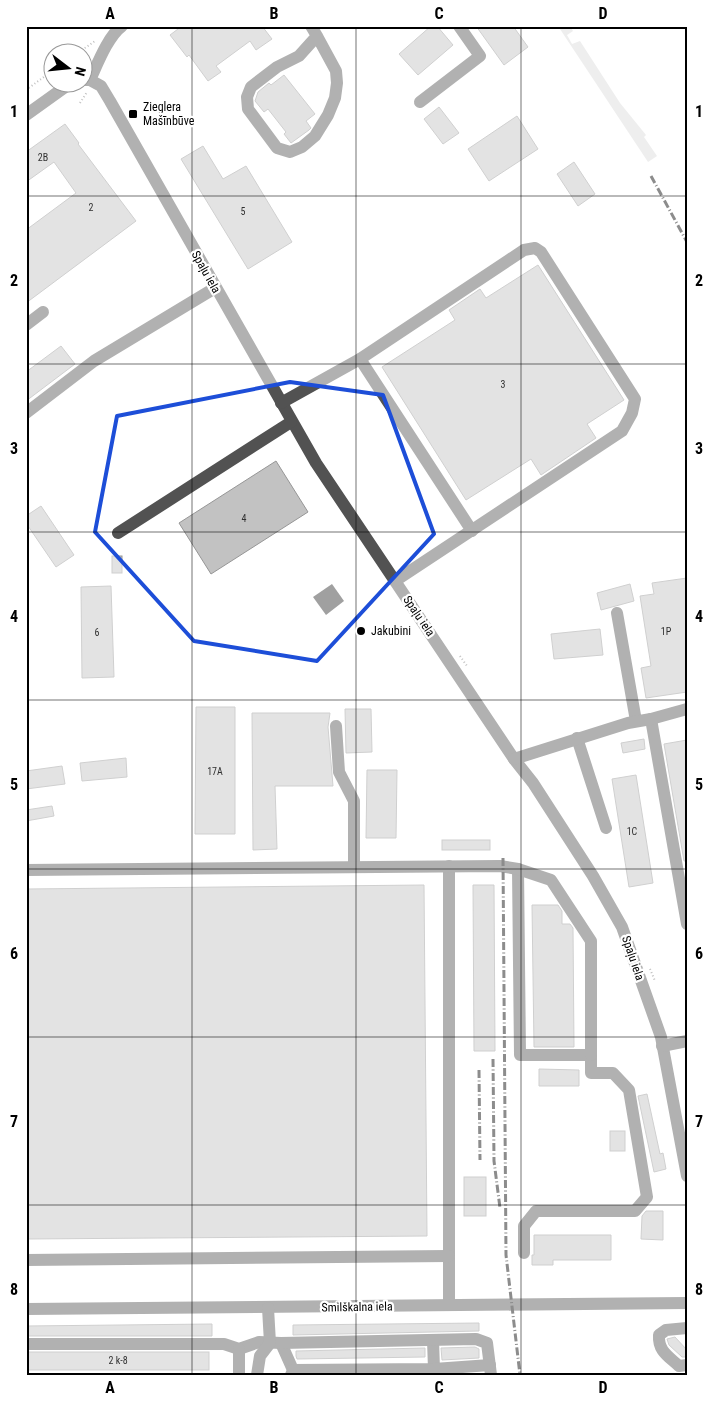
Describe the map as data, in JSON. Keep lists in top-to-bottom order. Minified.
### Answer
{"streets":{"street":["Spaļu iela","Smilškalna iela"]},"places":{"transit":["Zieglera Mašīnbūve"],"other":["Jakubini"]},"house_numbers":["2B","2","5","3","4","1P","6","17A","1C","2 k-8"],"north":"right","grid":{"columns":["A","B","C","D"],"rows":["1","2","3","4","5","6","7","8"]}}
